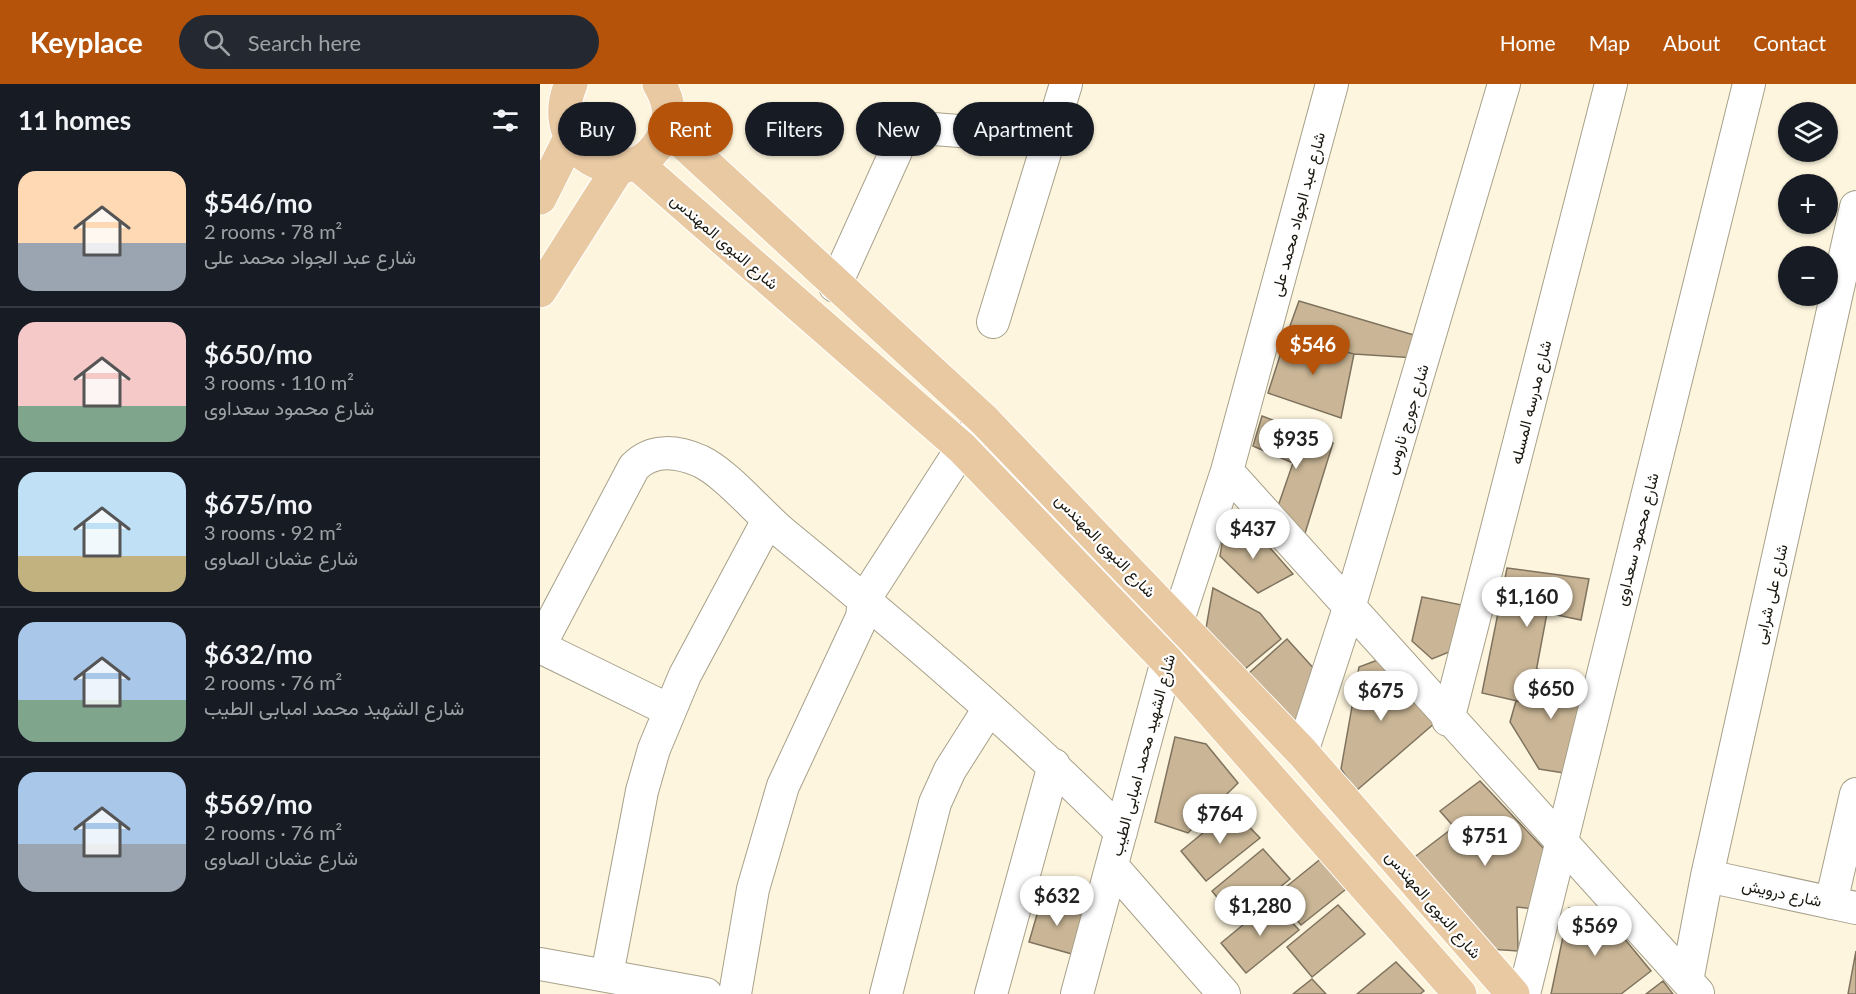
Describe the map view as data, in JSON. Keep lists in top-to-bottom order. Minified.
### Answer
{"streets":{"main road":["شارع النبوى المهندس"],"street":["شارع عبد الجواد محمد على","شارع مدرسه المسله","شارع جورج ناروس","شارع محمود سعداوى","شارع على شرابى","شارع الشهيد محمد امبابى الطيب","شارع درويش"]},"crossings":[["شارع عبد الجواد محمد على","شارع النبوى المهندس"],["شارع عبد الجواد محمد على","شارع الشهيد محمد امبابى الطيب"],["شارع النبوى المهندس","شارع جورج ناروس"],["شارع النبوى المهندس","شارع الشهيد محمد امبابى الطيب"],["شارع على شرابى","شارع درويش"]],"page":{"header":"Keyplace","search":"Search here","nav":["Home","Map","About","Contact"],"heading":"11 homes","map_buttons":["+","−"],"chip":["Buy","Rent","Filters","New","Apartment"],"list":[{"name":"$546/mo","note":"2 rooms · 78 m² · شارع عبد الجواد محمد على"},{"name":"$650/mo","note":"3 rooms · 110 m² · شارع محمود سعداوى"},{"name":"$675/mo","note":"3 rooms · 92 m² · شارع عثمان الصاوى"},{"name":"$632/mo","note":"2 rooms · 76 m² · شارع الشهيد محمد امبابى الطيب"},{"name":"$569/mo","note":"2 rooms · 76 m² · شارع عثمان الصاوى"}],"price":["$546","$935","$437","$1,160","$650","$675","$764","$751","$632","$1,280","$569"]}}
